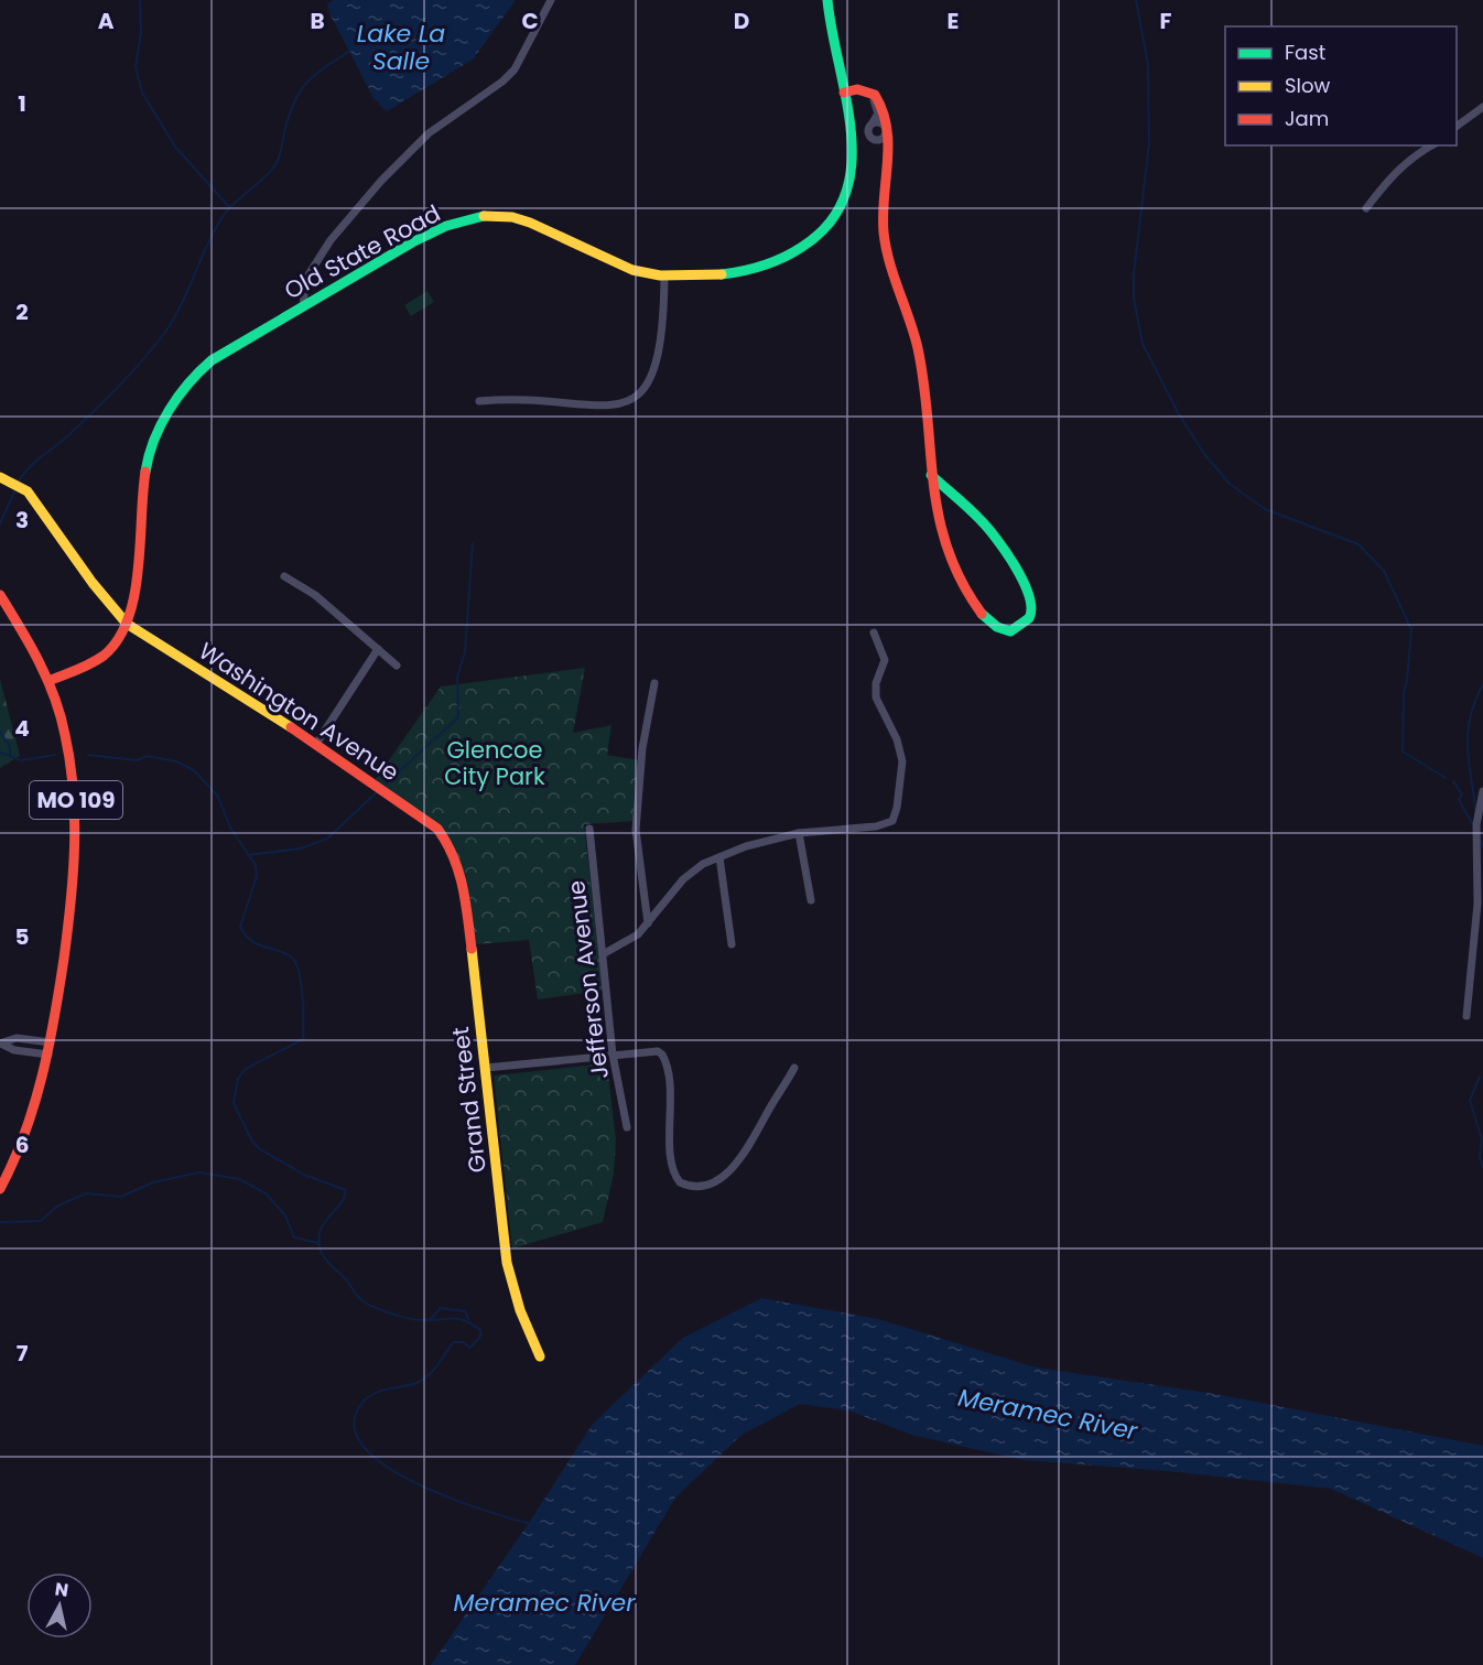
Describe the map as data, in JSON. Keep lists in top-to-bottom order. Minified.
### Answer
{"streets":{"street":["Old State Road","Washington Avenue","MO 109","Jefferson Avenue","Grand Street"]},"crossings":[["Old State Road","Washington Avenue"],["Old State Road","MO 109"],["Washington Avenue","Grand Street"]],"water":["Lake La Salle","Meramec River"],"parks":["Glencoe City Park"],"legend":["Fast","Slow","Jam"],"north":"top","grid":{"columns":["A","B","C","D","E","F"],"rows":["1","2","3","4","5","6","7"]}}
